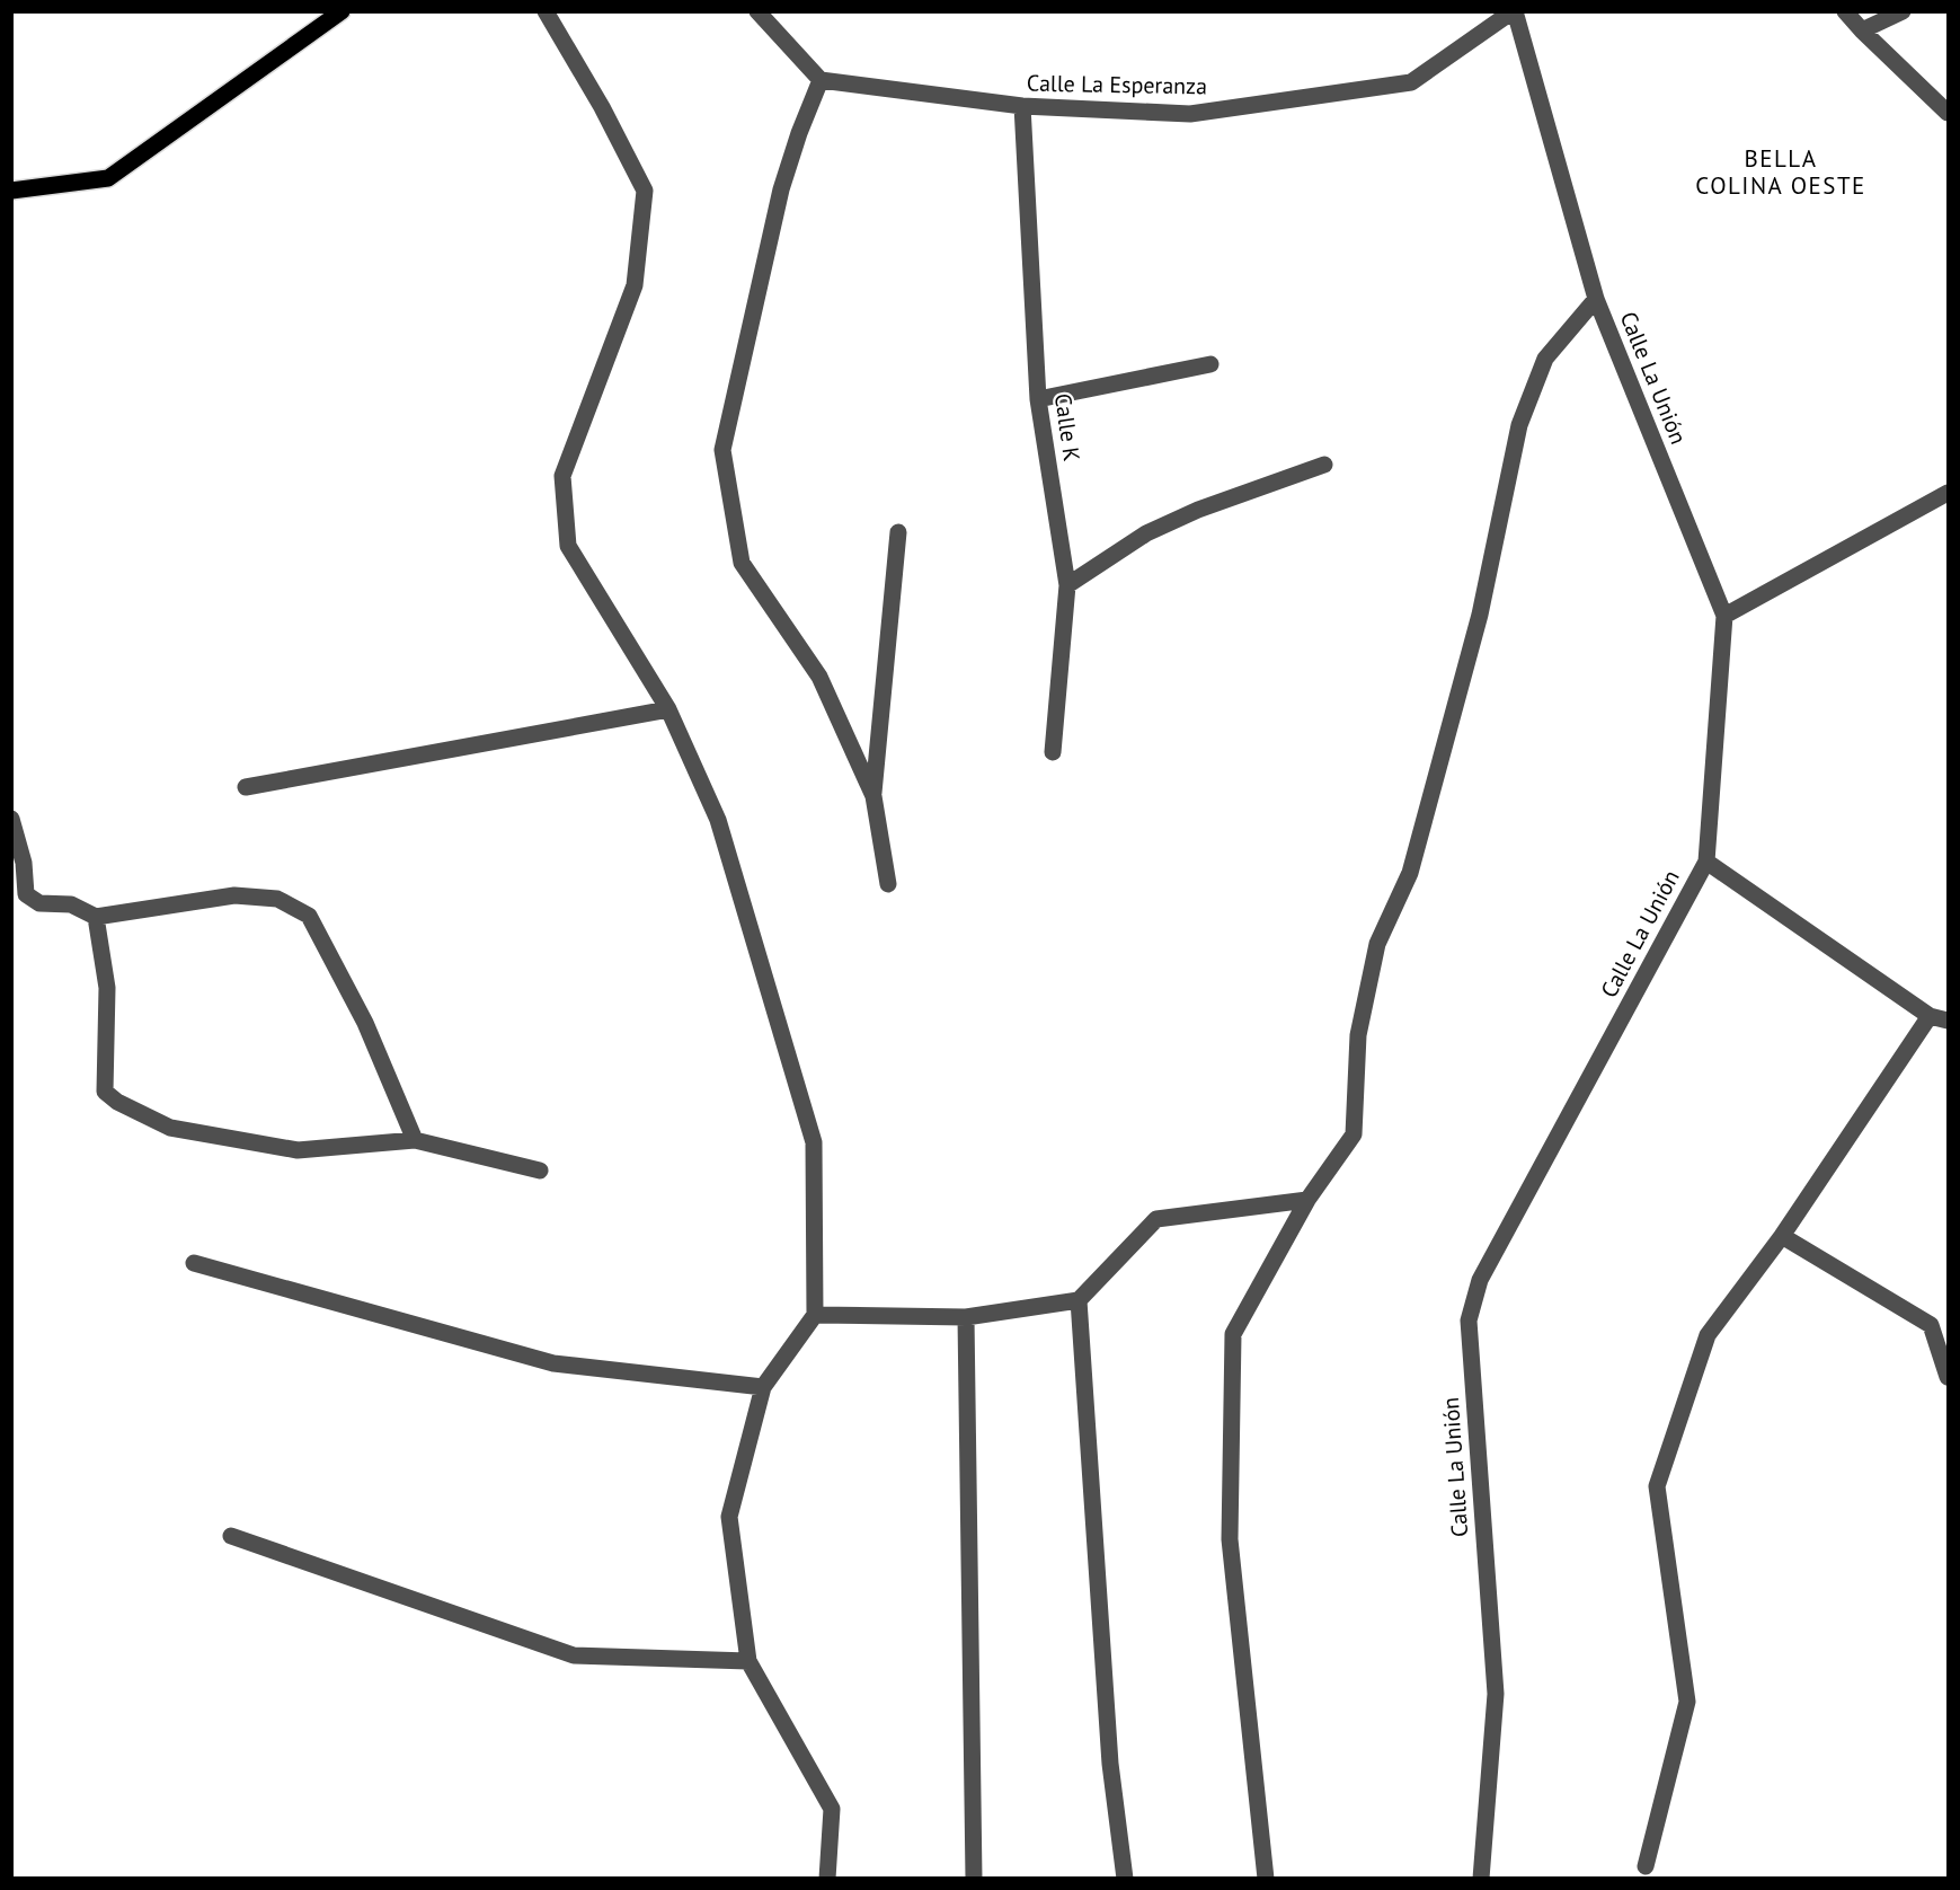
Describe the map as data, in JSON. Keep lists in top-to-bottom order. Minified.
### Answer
{"streets":{"street":["Calle La Esperanza","Calle La Unión","Calle K"]},"crossings":[["Calle La Esperanza","Calle La Unión"],["Calle La Esperanza","Calle K"]],"districts":["BELLA COLINA OESTE"]}
